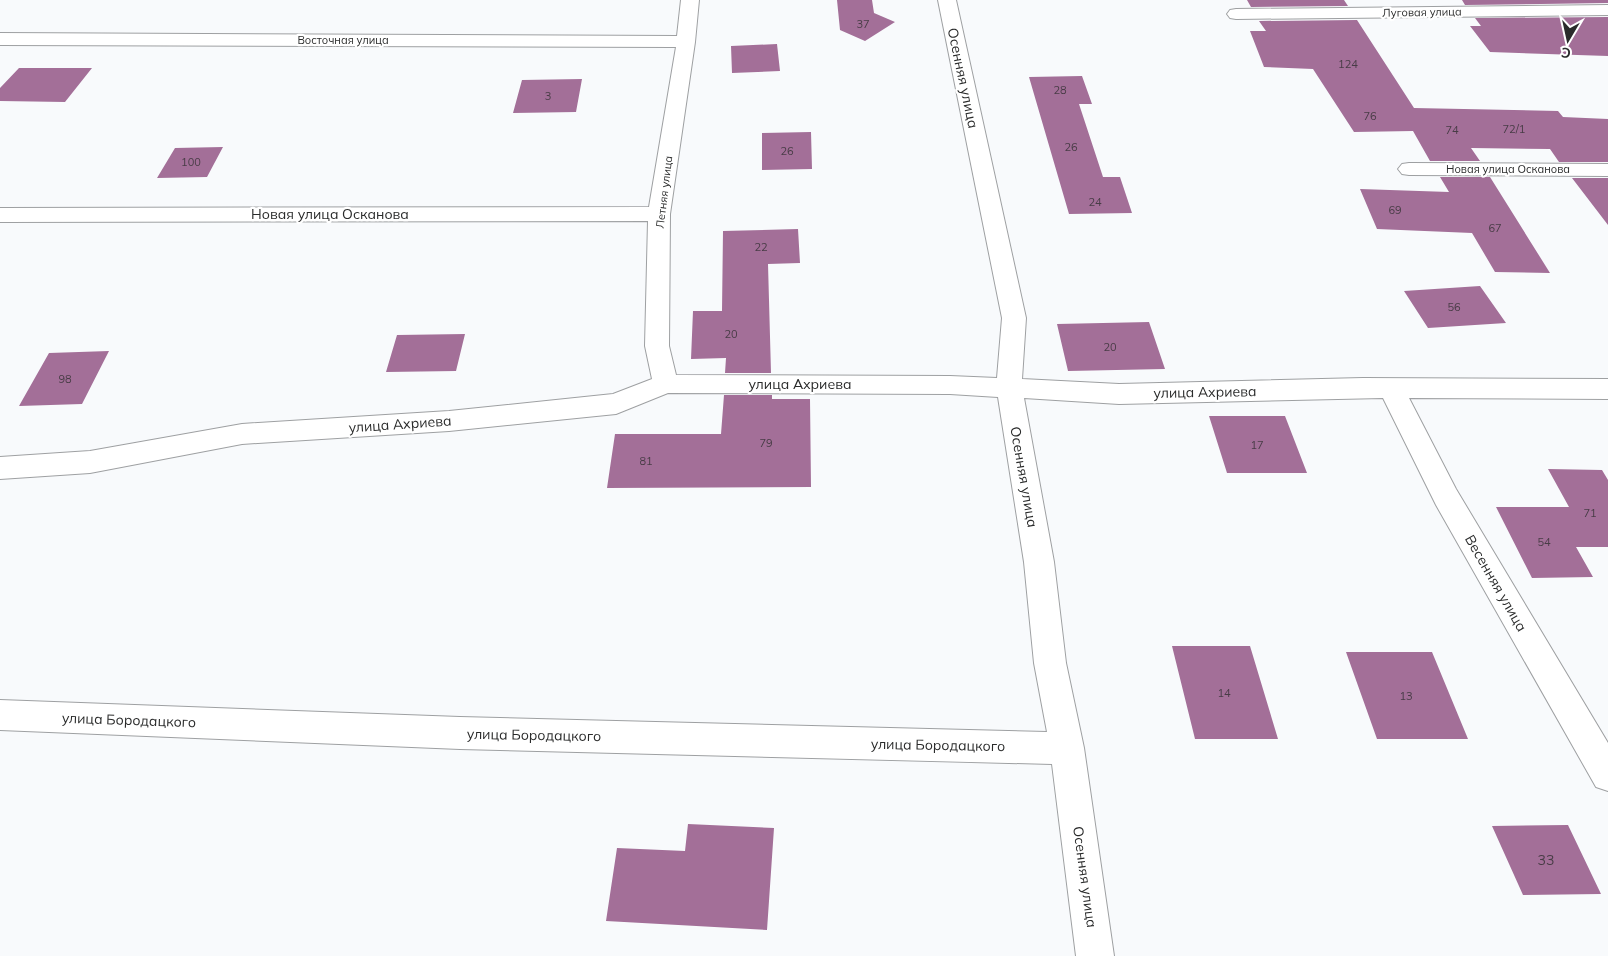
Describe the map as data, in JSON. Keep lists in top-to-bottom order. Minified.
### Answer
{"streets":{"street":["Луговая улица","Восточная улица","Осенняя улица","Новая улица Осканова","Летняя улица","улица Ахриева","Весенняя улица","улица Бородацкого"]},"crossings":[["Восточная улица","Летняя улица"],["Осенняя улица","улица Ахриева"],["Осенняя улица","улица Бородацкого"],["Новая улица Осканова","Летняя улица"],["Летняя улица","улица Ахриева"],["улица Ахриева","Весенняя улица"]],"house_numbers":["37","124","28","3","76","72/1","74","26","26","100","24","69","67","22","56","20","20","98","79","17","81","71","54","14","13","33"],"north":"bottom"}
